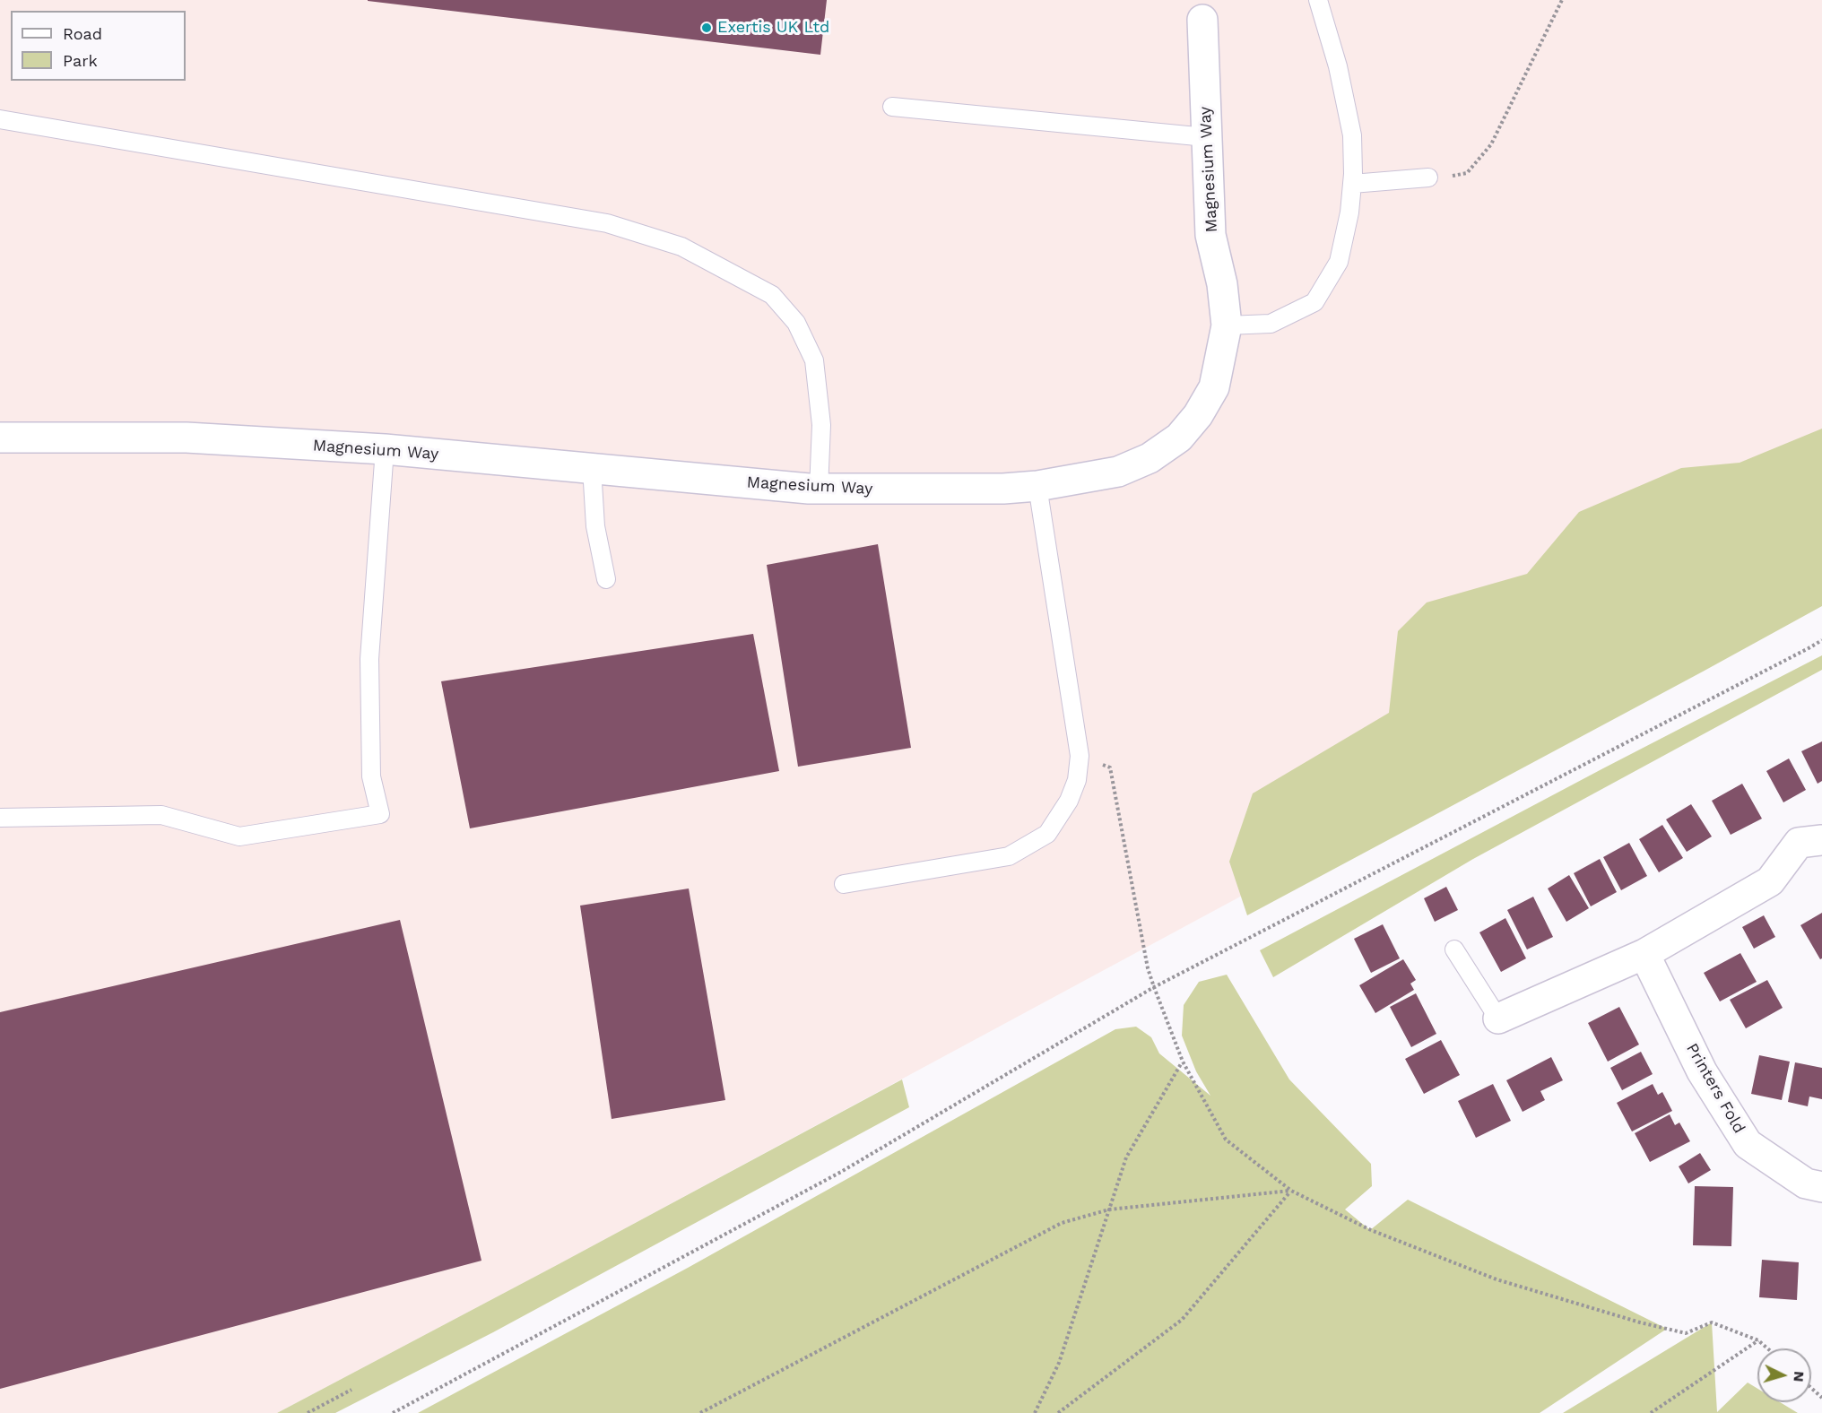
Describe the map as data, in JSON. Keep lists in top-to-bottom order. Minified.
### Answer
{"streets":{"street":["Magnesium Way","Printers Fold"]},"places":["Exertis UK Ltd"],"legend":["Road","Park"],"north":"right"}
